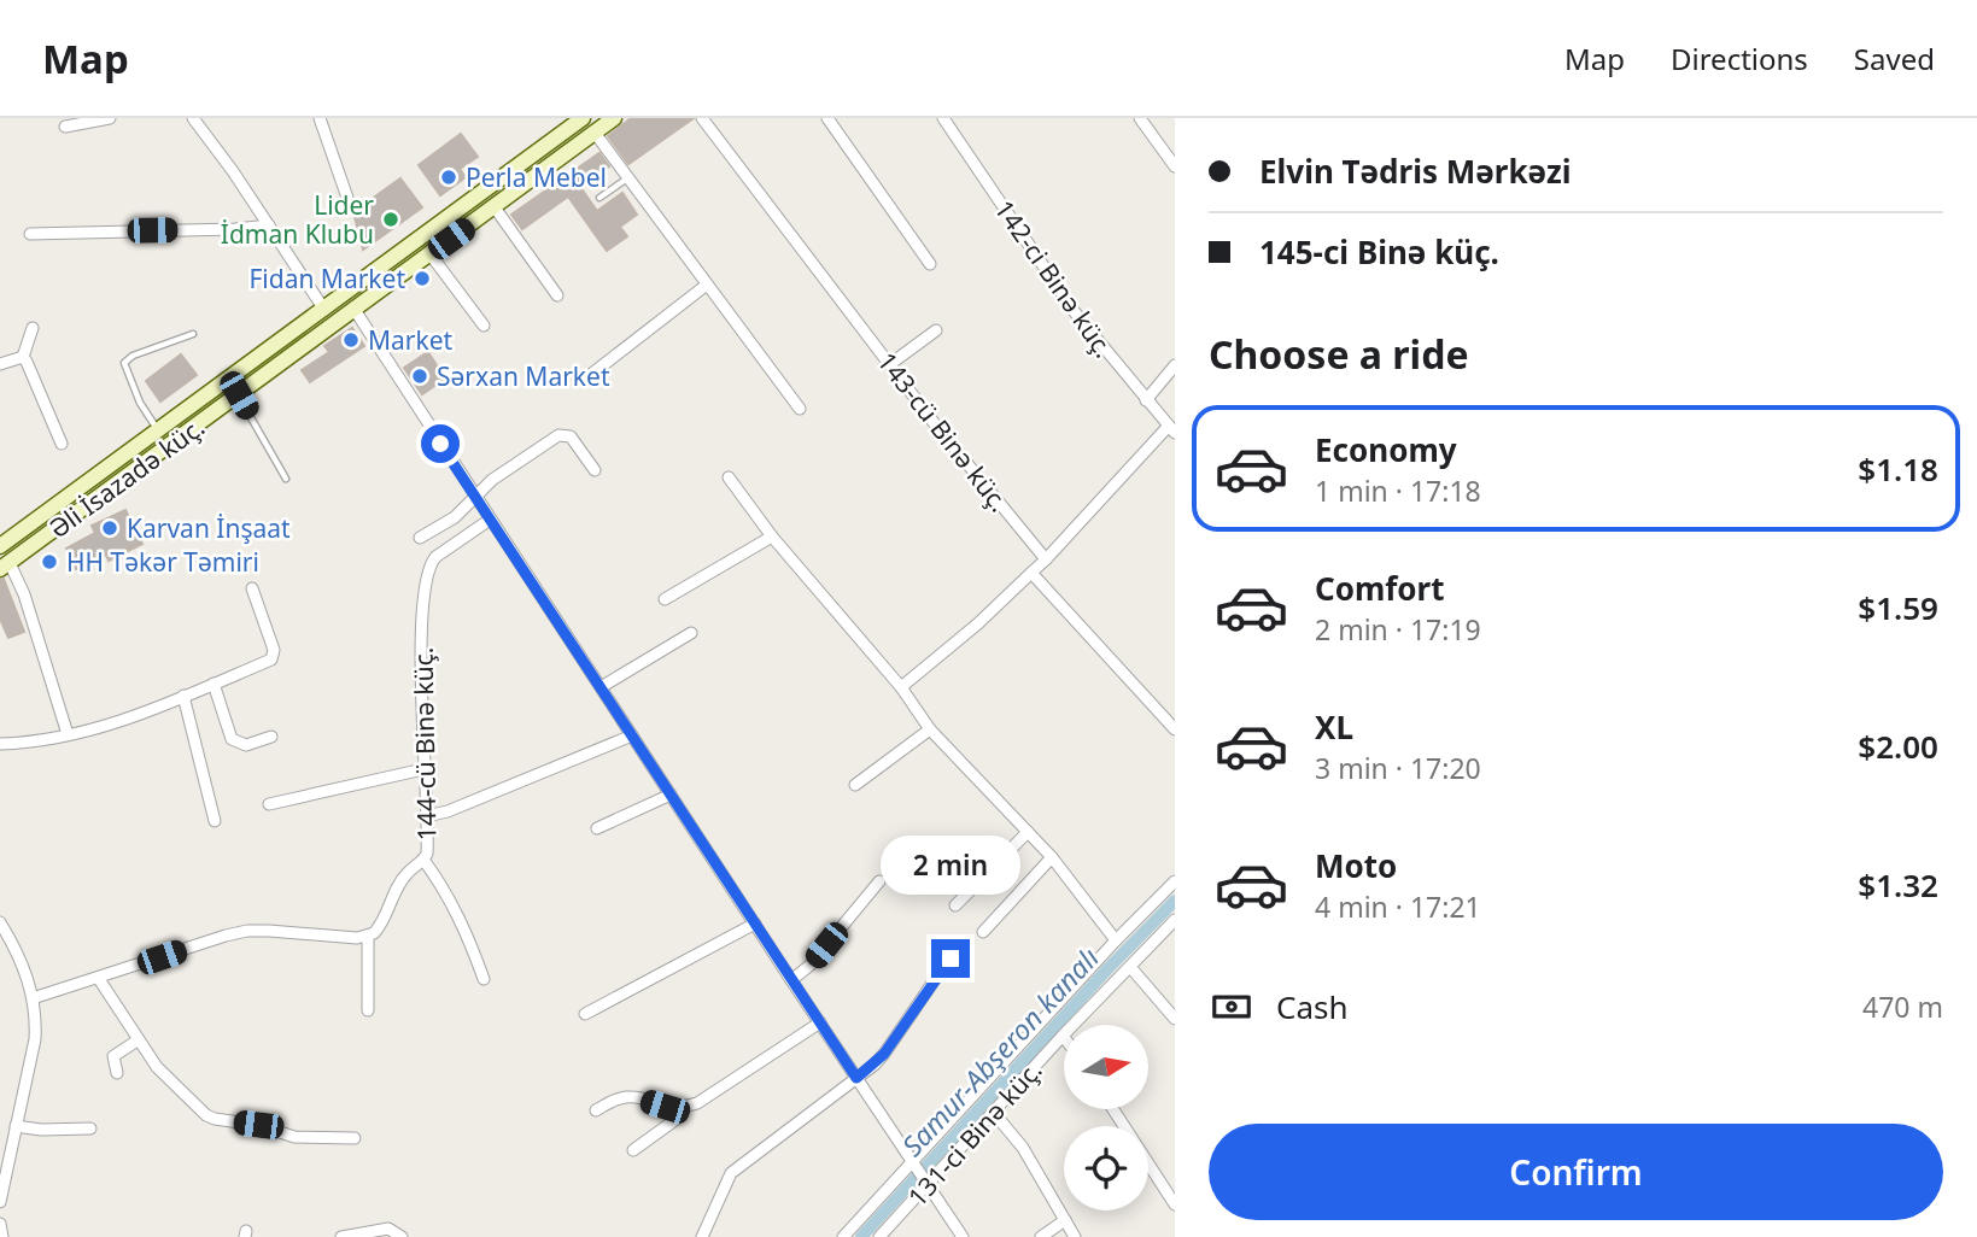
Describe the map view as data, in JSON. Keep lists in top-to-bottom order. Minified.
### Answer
{"streets":{"main road":["Əli İsazadə küç."],"street":["142-ci Binə küç.","143-cü Binə küç.","144-cü Binə küç.","131-ci Binə küç."]},"water":["Samur-Abşeron kanalı"],"places":["Perla Mebel","Lider İdman Klubu","Fidan Market","Market","Sərxan Market","Karvan İnşaat","HH Təkər Təmiri"],"north":"right","page":{"header":"Map","nav":["Map","Directions","Saved"],"banner":["Elvin Tədris Mərkəzi","145-ci Binə küç."],"heading":"Choose a ride","list":[{"name":"Economy","note":"1 min · 17:18","value":"$1.18"},{"name":"Comfort","note":"2 min · 17:19","value":"$1.59"},{"name":"XL","note":"3 min · 17:20","value":"$2.00"},{"name":"Moto","note":"4 min · 17:21","value":"$1.32"}],"bubble":"2 min","pay":["Cash","470 m"],"buttons":"Confirm"}}
